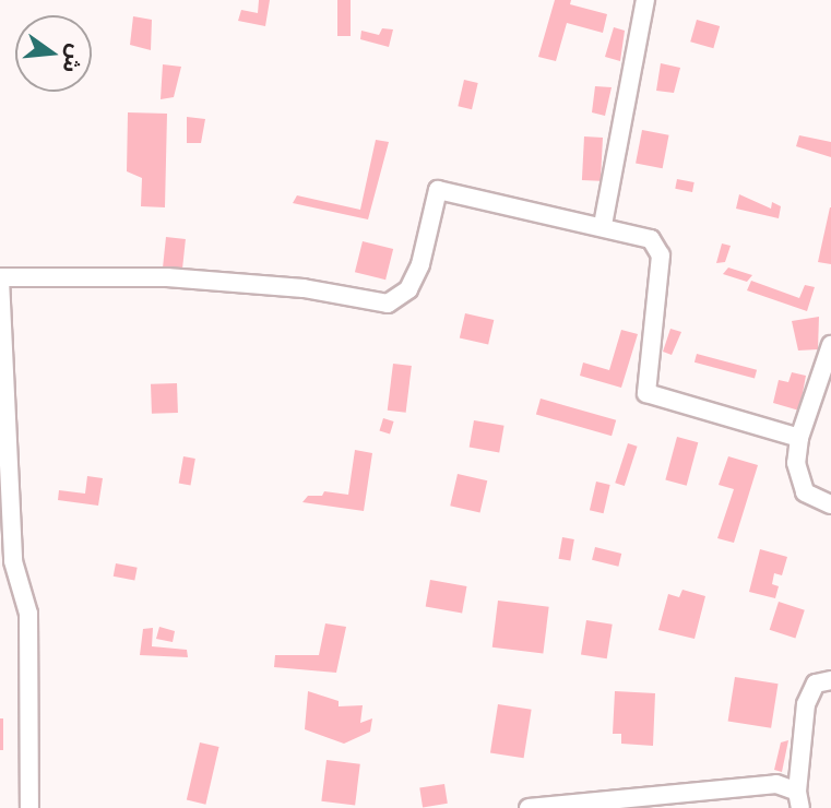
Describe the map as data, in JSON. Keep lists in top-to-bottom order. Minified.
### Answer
{"north":"right"}
